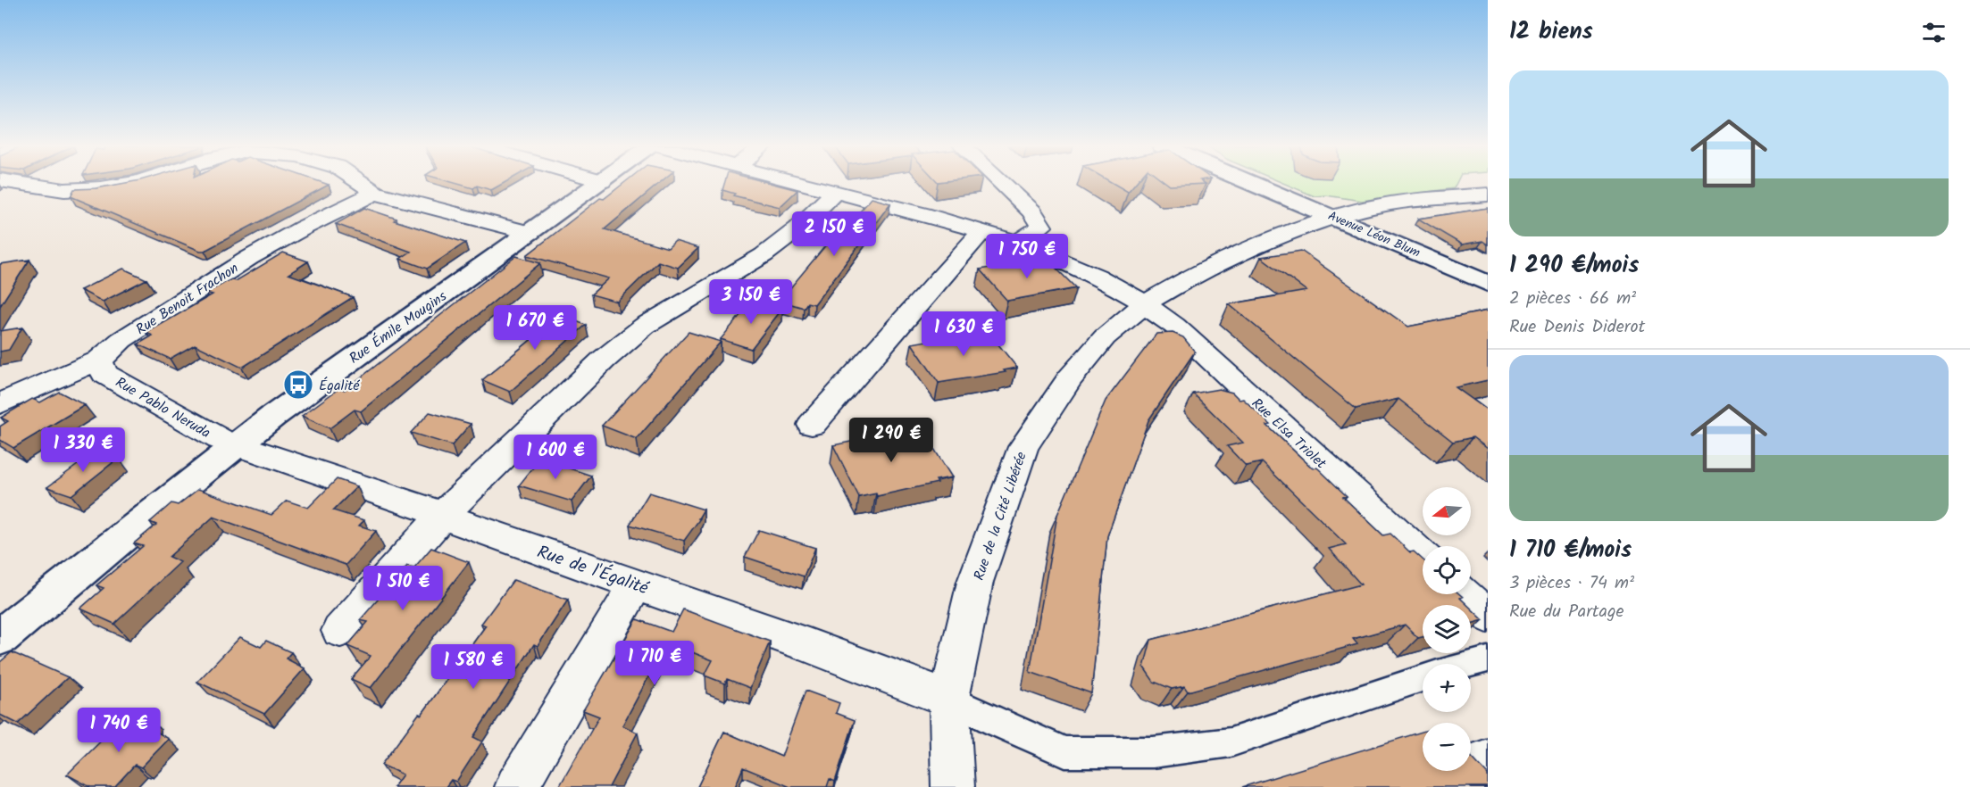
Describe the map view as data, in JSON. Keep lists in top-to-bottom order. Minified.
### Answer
{"streets":{"street":["Avenue Léon Blum","Rue Benoit Frachon","Rue Émile Mougins","Rue Pablo Neruda","Rue Elsa Triolet","Rue de la Cité Libérée","Rue de l'Égalité"]},"crossings":[["Avenue Léon Blum","Rue de la Cité Libérée"],["Rue Benoit Frachon","Rue Pablo Neruda"],["Rue Émile Mougins","Rue Pablo Neruda"],["Rue Émile Mougins","Rue de l'Égalité"],["Rue Pablo Neruda","Rue de l'Égalité"],["Rue Elsa Triolet","Rue de la Cité Libérée"],["Rue de la Cité Libérée","Rue de l'Égalité"]],"places":{"bus stop":["Égalité"]},"north":"left","page":{"heading":"12 biens","list":[{"name":"1 290 €/mois","note":"2 pièces · 66 m² · Rue Denis Diderot"},{"name":"1 710 €/mois","note":"3 pièces · 74 m² · Rue du Partage"}],"price":["2 150 €","1 750 €","3 150 €","1 670 €","1 630 €","1 290 €","1 330 €","1 600 €","1 510 €","1 710 €","1 580 €","1 740 €"],"map_buttons":["+","−"]}}
